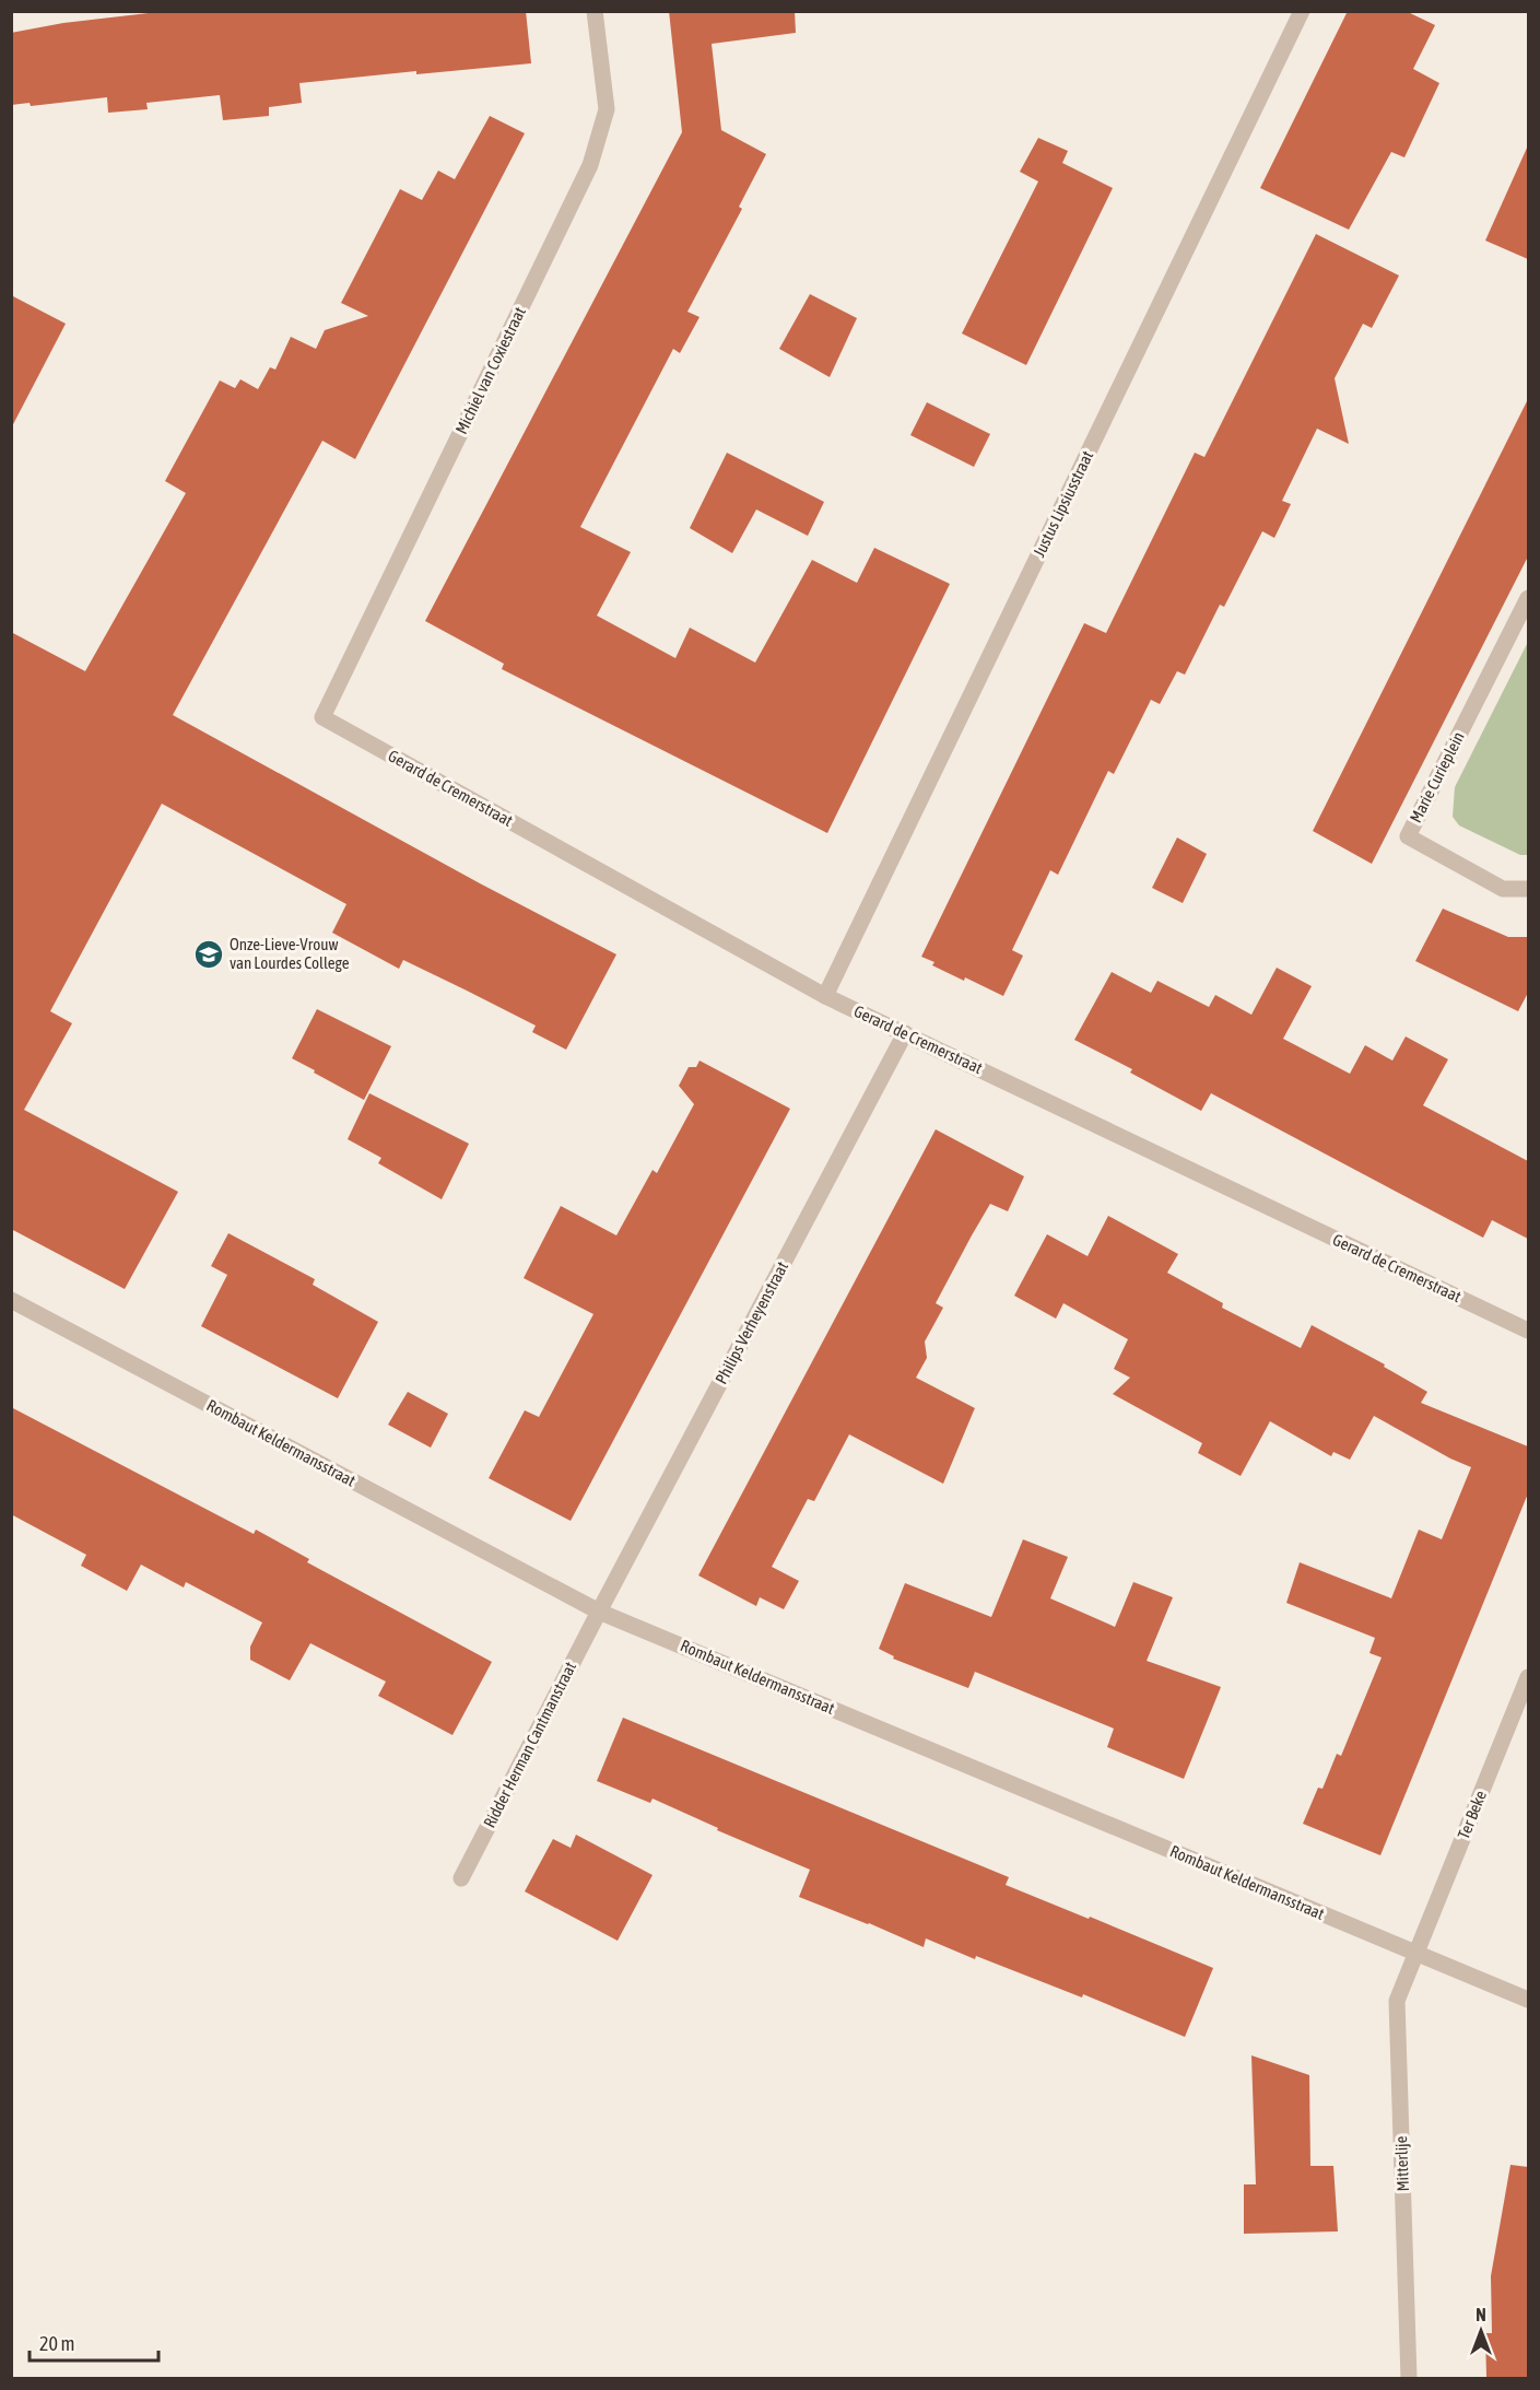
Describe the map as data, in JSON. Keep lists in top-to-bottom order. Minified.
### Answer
{"streets":{"street":["Michiel van Coxiestraat","Justus Lipsiusstraat","Marie Curieplein","Gerard de Cremerstraat","Philips Verheyenstraat","Rombaut Keldermansstraat","Ridder Herman Cantmanstraat","Ter Beke","Mitterlije"]},"crossings":[["Michiel van Coxiestraat","Gerard de Cremerstraat"],["Justus Lipsiusstraat","Gerard de Cremerstraat"],["Gerard de Cremerstraat","Philips Verheyenstraat"],["Philips Verheyenstraat","Rombaut Keldermansstraat"],["Philips Verheyenstraat","Ridder Herman Cantmanstraat"],["Rombaut Keldermansstraat","Ridder Herman Cantmanstraat"],["Rombaut Keldermansstraat","Ter Beke"],["Rombaut Keldermansstraat","Mitterlije"],["Ter Beke","Mitterlije"]],"places":{"school or university":["Onze-Lieve-Vrouw van Lourdes College"]},"scale_bar":"20 m","north":"top"}
